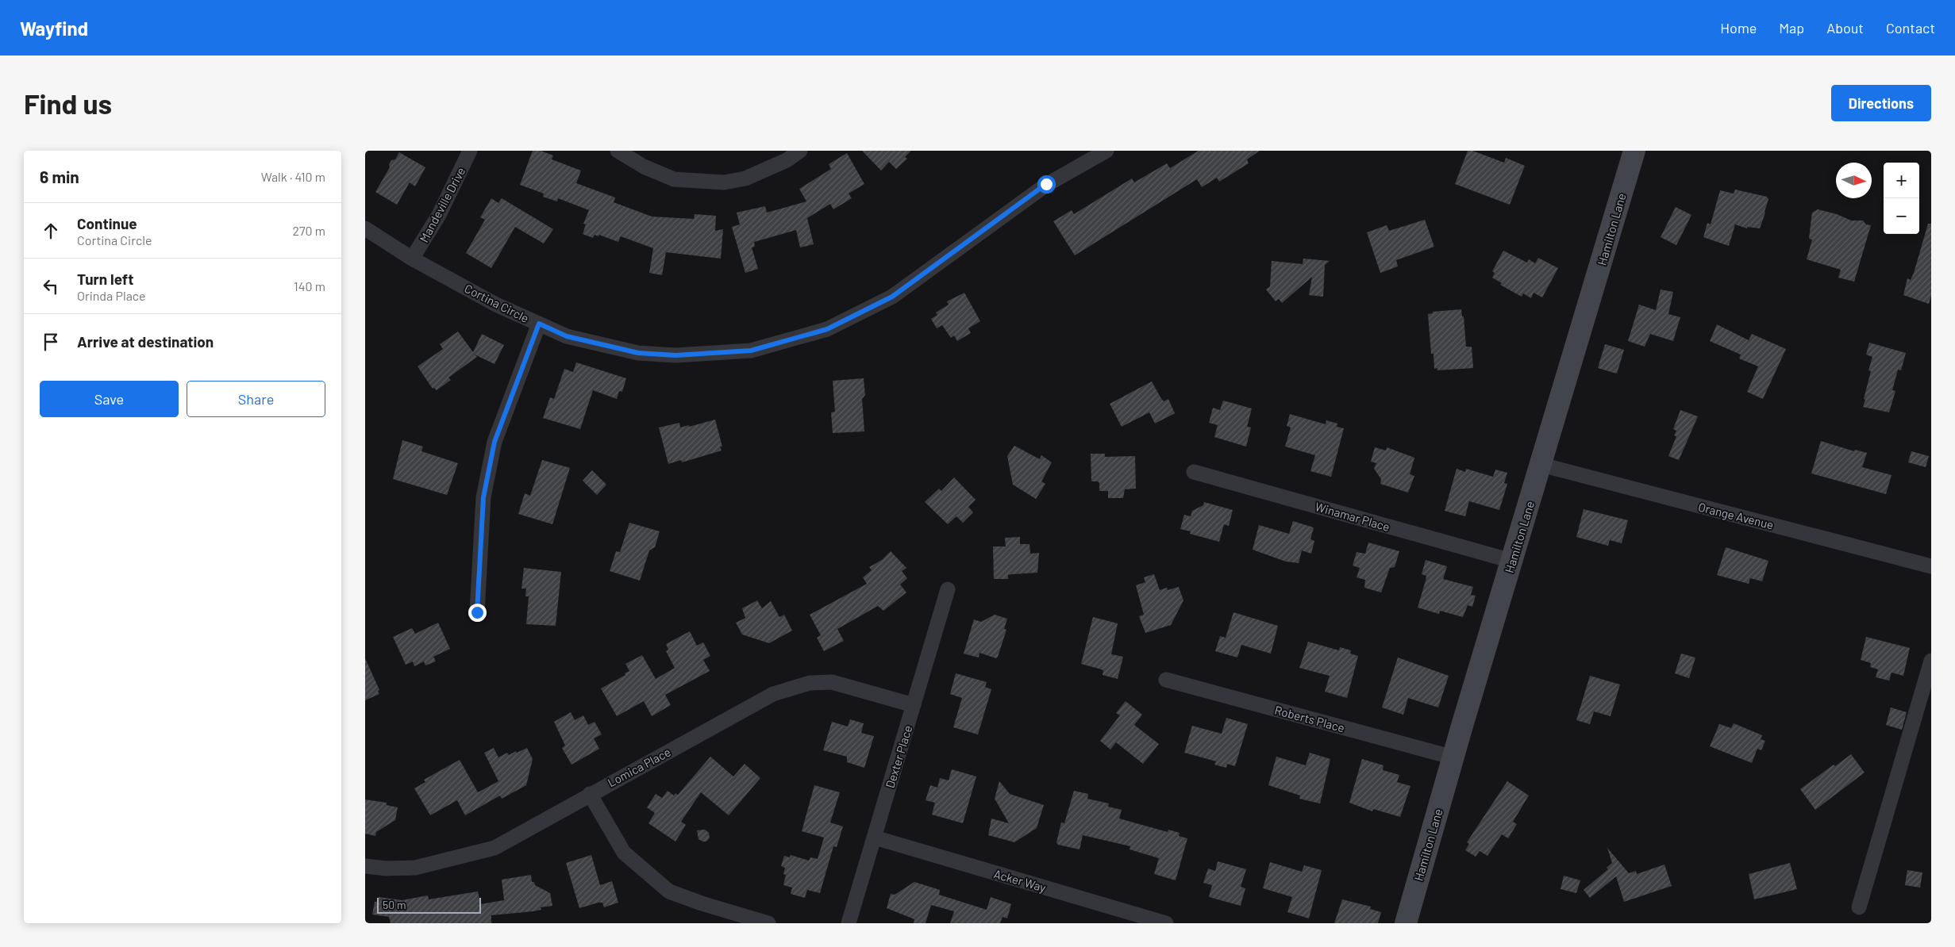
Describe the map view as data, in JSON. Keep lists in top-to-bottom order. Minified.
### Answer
{"streets":{"street":["Mandeville Drive","Hamilton Lane","Cortina Circle","Orange Avenue","Winamar Place","Roberts Place","Dexter Place","Lomica Place","Acker Way"]},"crossings":[["Mandeville Drive","Cortina Circle"],["Hamilton Lane","Orange Avenue"],["Hamilton Lane","Winamar Place"],["Hamilton Lane","Roberts Place"],["Dexter Place","Lomica Place"],["Dexter Place","Acker Way"]],"scale_bar":"50 m","north":"right","page":{"header":"Wayfind","nav":["Home","Map","About","Contact"],"buttons":["Directions",["Save","Share"]],"title":"Find us","heading":["6 min","Walk · 410 m"],"map_buttons":["+","−"],"list":[["Continue","Cortina Circle","270 m"],["Turn left","Orinda Place","140 m"],"Arrive at destination"],"scale":"50 m"}}
